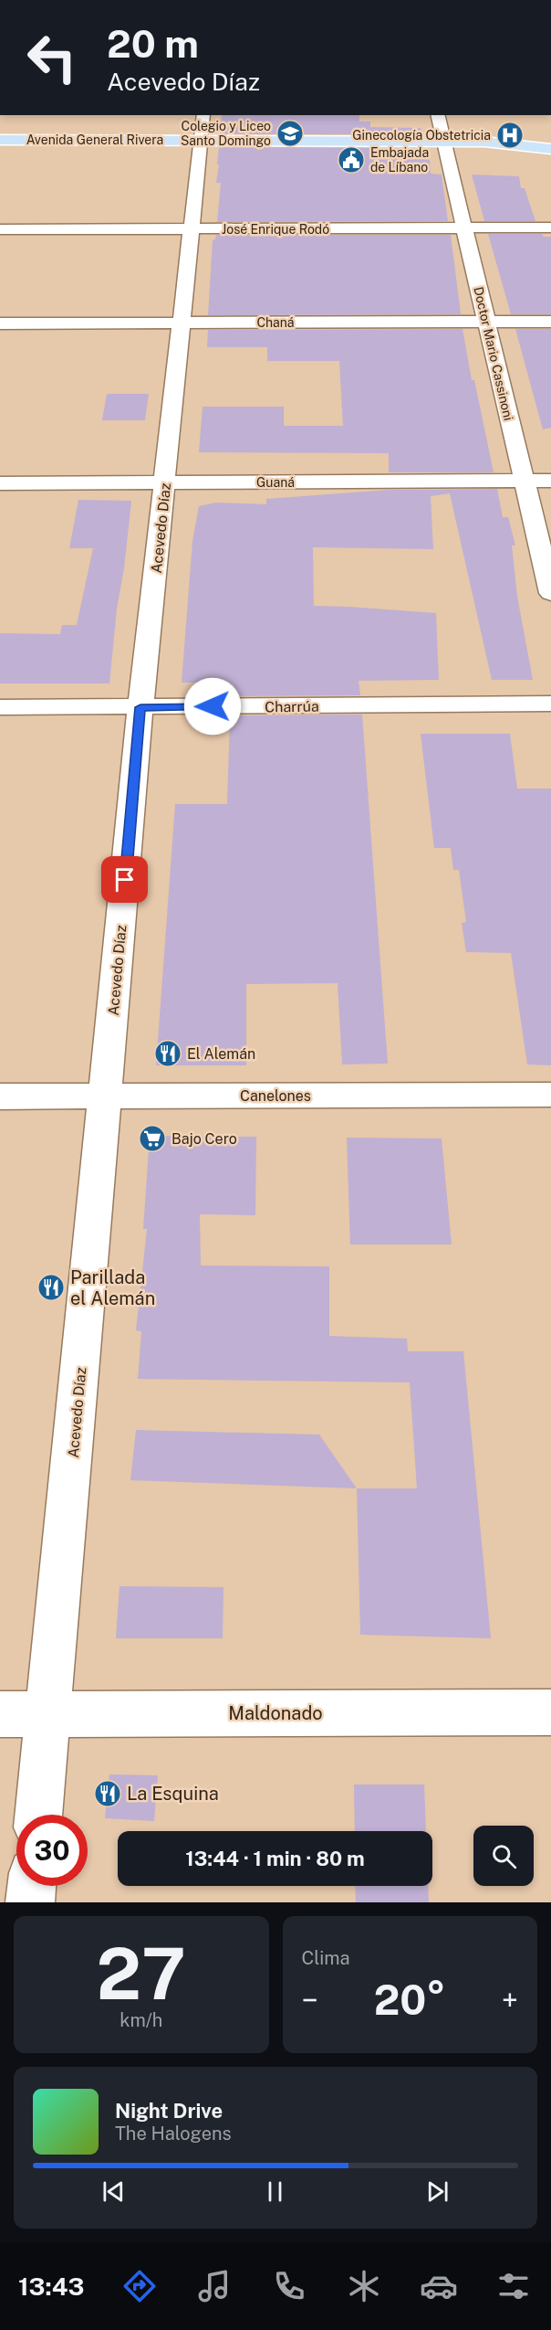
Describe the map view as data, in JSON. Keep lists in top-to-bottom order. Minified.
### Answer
{"streets":{"main road":["Avenida General Rivera"],"street":["José Enrique Rodó","Chaná","Doctor Mario Cassinoni","Guaná","Acevedo Díaz","Charrúa","Canelones","Maldonado"]},"crossings":[["Avenida General Rivera","Doctor Mario Cassinoni"],["Avenida General Rivera","Acevedo Díaz"],["José Enrique Rodó","Doctor Mario Cassinoni"],["José Enrique Rodó","Acevedo Díaz"],["Chaná","Doctor Mario Cassinoni"],["Chaná","Acevedo Díaz"],["Doctor Mario Cassinoni","Guaná"],["Guaná","Acevedo Díaz"],["Acevedo Díaz","Charrúa"],["Acevedo Díaz","Canelones"],["Acevedo Díaz","Maldonado"]],"places":{"school or university":["Colegio y Liceo Santo Domingo"],"hospital":["Ginecología Obstetricia"],"public building":["Embajada de Líbano"],"restaurant":["El Alemán","Parillada el Alemán","La Esquina"],"supermarket":["Bajo Cero"]},"page":{"turn":["20 m","Acevedo Díaz"],"limit":"30","trip":"13:44 · 1 min · 80 m","tile":[["27","km/h"],"Clima"],"heat":["−","20°","+"],"song":["Night Drive","The Halogens"],"tabs":"13:43"}}
